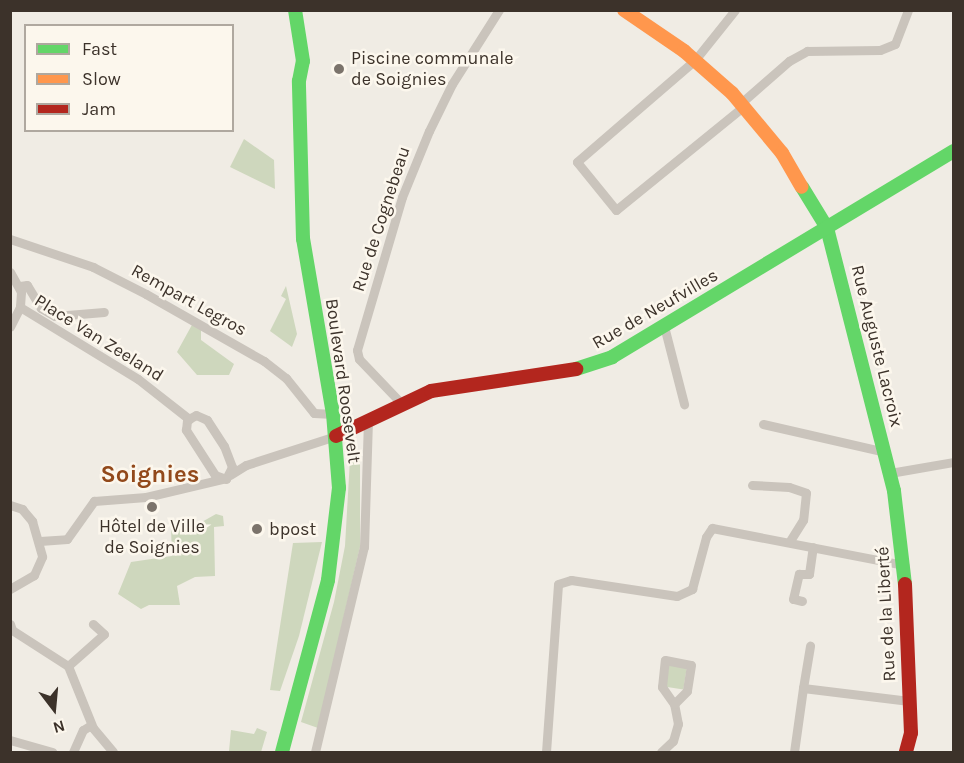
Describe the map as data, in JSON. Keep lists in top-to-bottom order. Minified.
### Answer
{"streets":{"main road":["Rue de Neufvilles","Rue Auguste Lacroix","Boulevard Roosevelt","Rue de la Liberté"],"street":["Rue de Cognebeau","Rempart Legros","Place Van Zeeland"]},"crossings":[["Rue de Cognebeau","Rue de Neufvilles"],["Rempart Legros","Boulevard Roosevelt"],["Rue de Neufvilles","Rue Auguste Lacroix"],["Rue de Neufvilles","Boulevard Roosevelt"],["Rue Auguste Lacroix","Rue de la Liberté"]],"districts":["Soignies"],"places":["Piscine communale de Soignies","Hôtel de Ville de Soignies","bpost"],"legend":["Fast","Slow","Jam"],"north":"bottom"}
